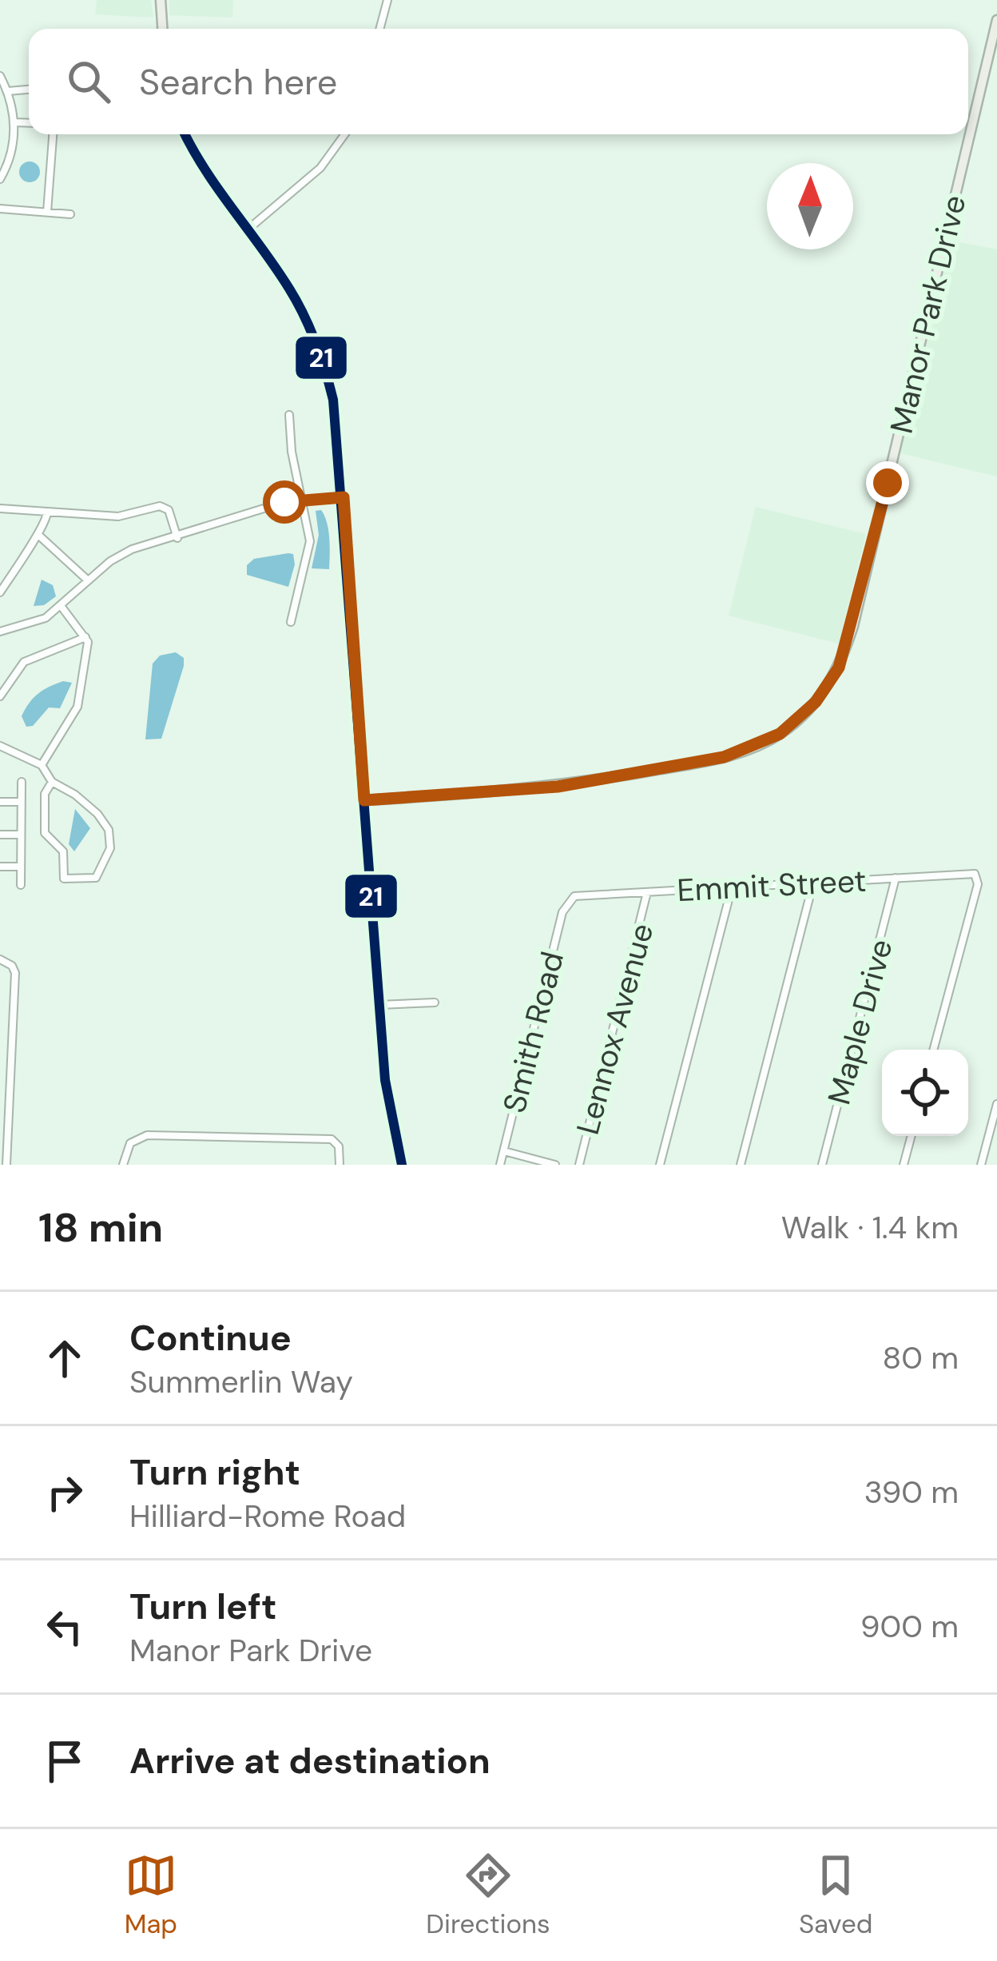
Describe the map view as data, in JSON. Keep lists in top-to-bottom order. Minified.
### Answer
{"streets":{"street":["Manor Park Drive","Emmit Street","Maple Drive","Lennox Avenue","Smith Road"]},"crossings":[["Emmit Street","Maple Drive"],["Emmit Street","Lennox Avenue"],["Emmit Street","Smith Road"]],"lines":["transit line 21"],"north":"top","page":{"search":"Search here","heading":["18 min","Walk · 1.4 km"],"list":[["Continue","Summerlin Way","80 m"],["Turn right","Hilliard-Rome Road","390 m"],["Turn left","Manor Park Drive","900 m"],"Arrive at destination"],"nav":["Map","Directions","Saved"]}}
